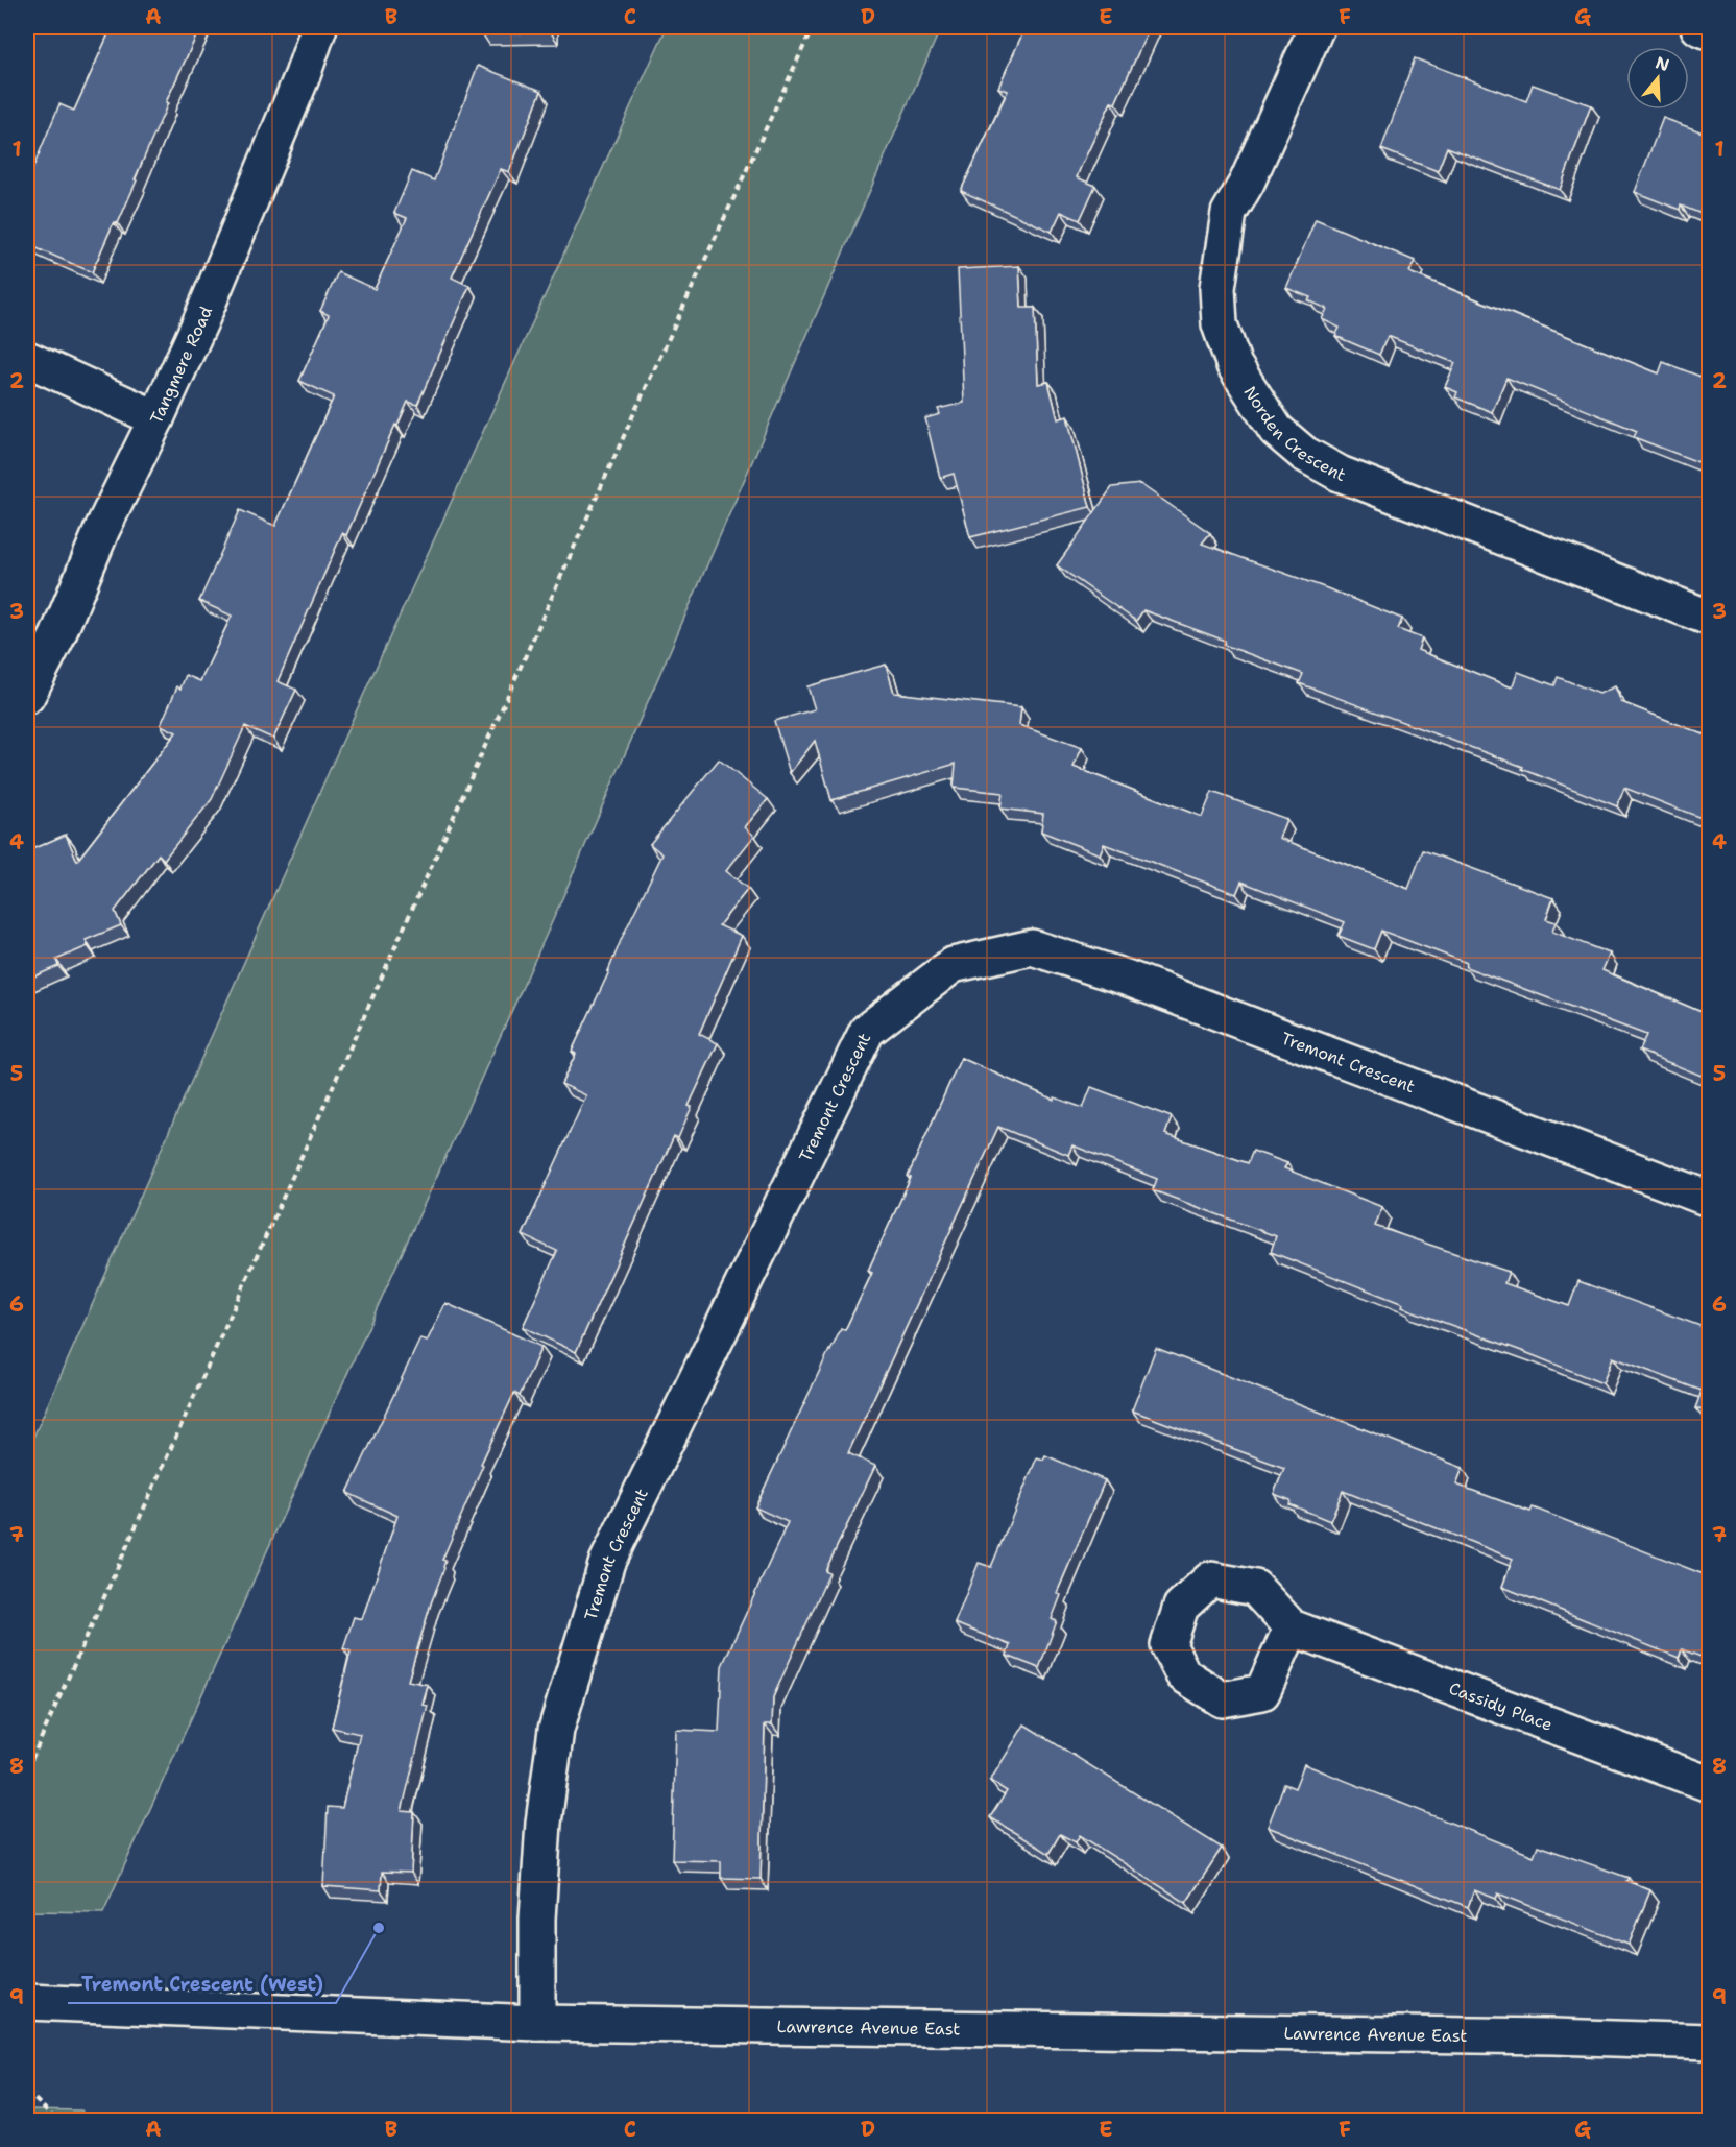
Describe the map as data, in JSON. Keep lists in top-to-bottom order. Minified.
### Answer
{"streets":{"street":["Tangmere Road","Norden Crescent","Tremont Crescent","Cassidy Place","Lawrence Avenue East"]},"crossings":[["Tremont Crescent","Lawrence Avenue East"]],"places":["Tremont Crescent (West)"],"north":"top","grid":{"columns":["A","B","C","D","E","F","G"],"rows":["1","2","3","4","5","6","7","8","9"]}}
